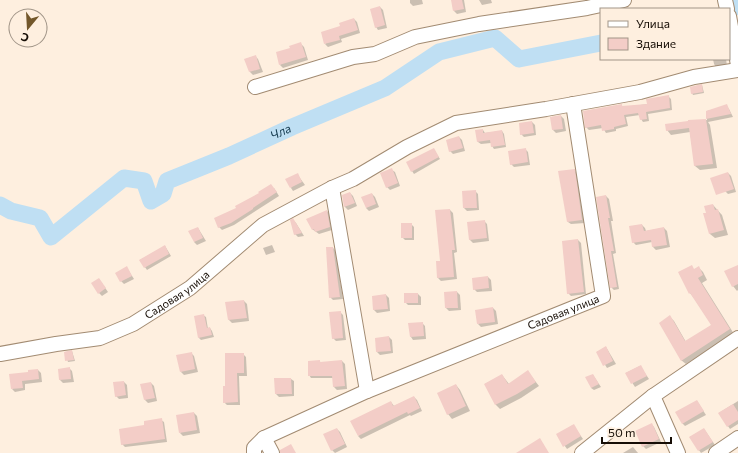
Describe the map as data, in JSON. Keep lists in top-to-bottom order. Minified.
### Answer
{"streets":{"street":["Садовая улица"]},"water":["Чла"],"legend":["Улица","Здание"],"scale_bar":"50 m","north":"bottom"}
